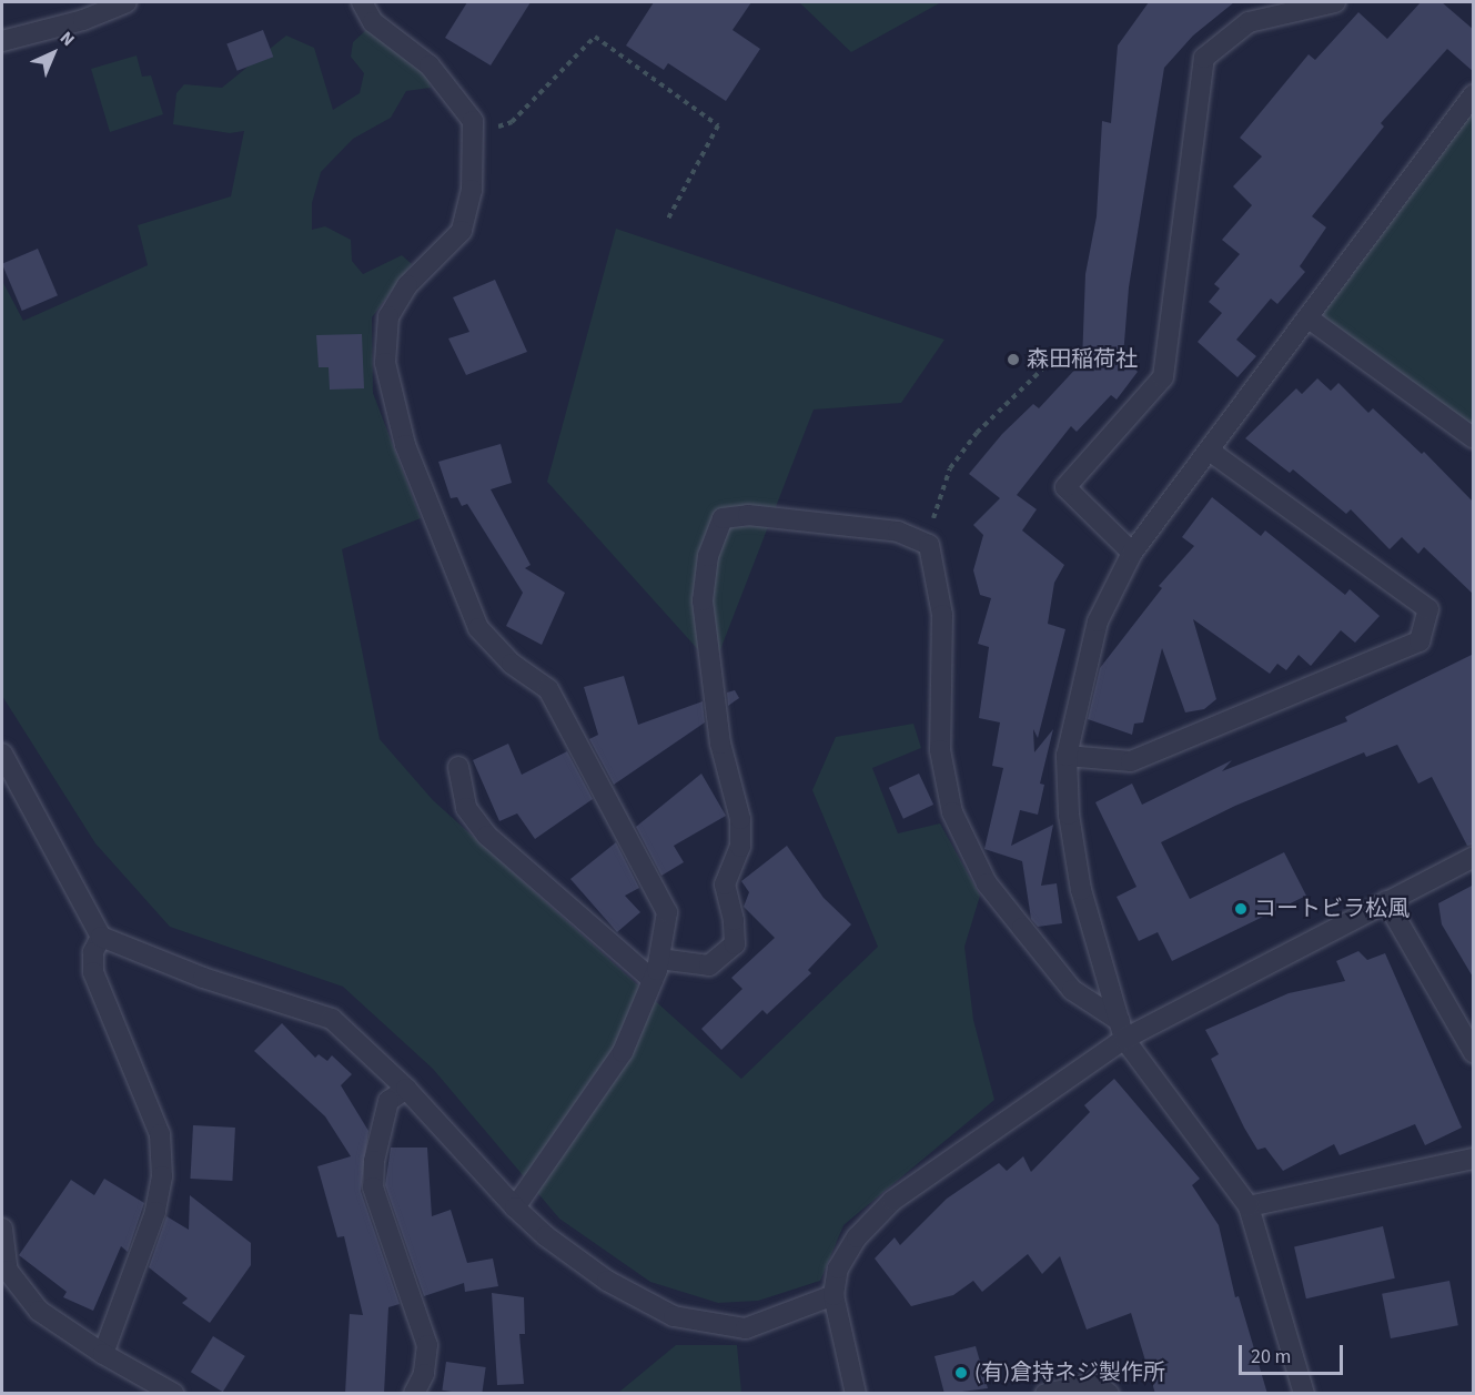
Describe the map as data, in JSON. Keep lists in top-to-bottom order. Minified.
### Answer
{"places":["森田稲荷社","コートビラ松風","(有)倉持ネジ製作所"],"scale_bar":"20 m","north":"top right"}
